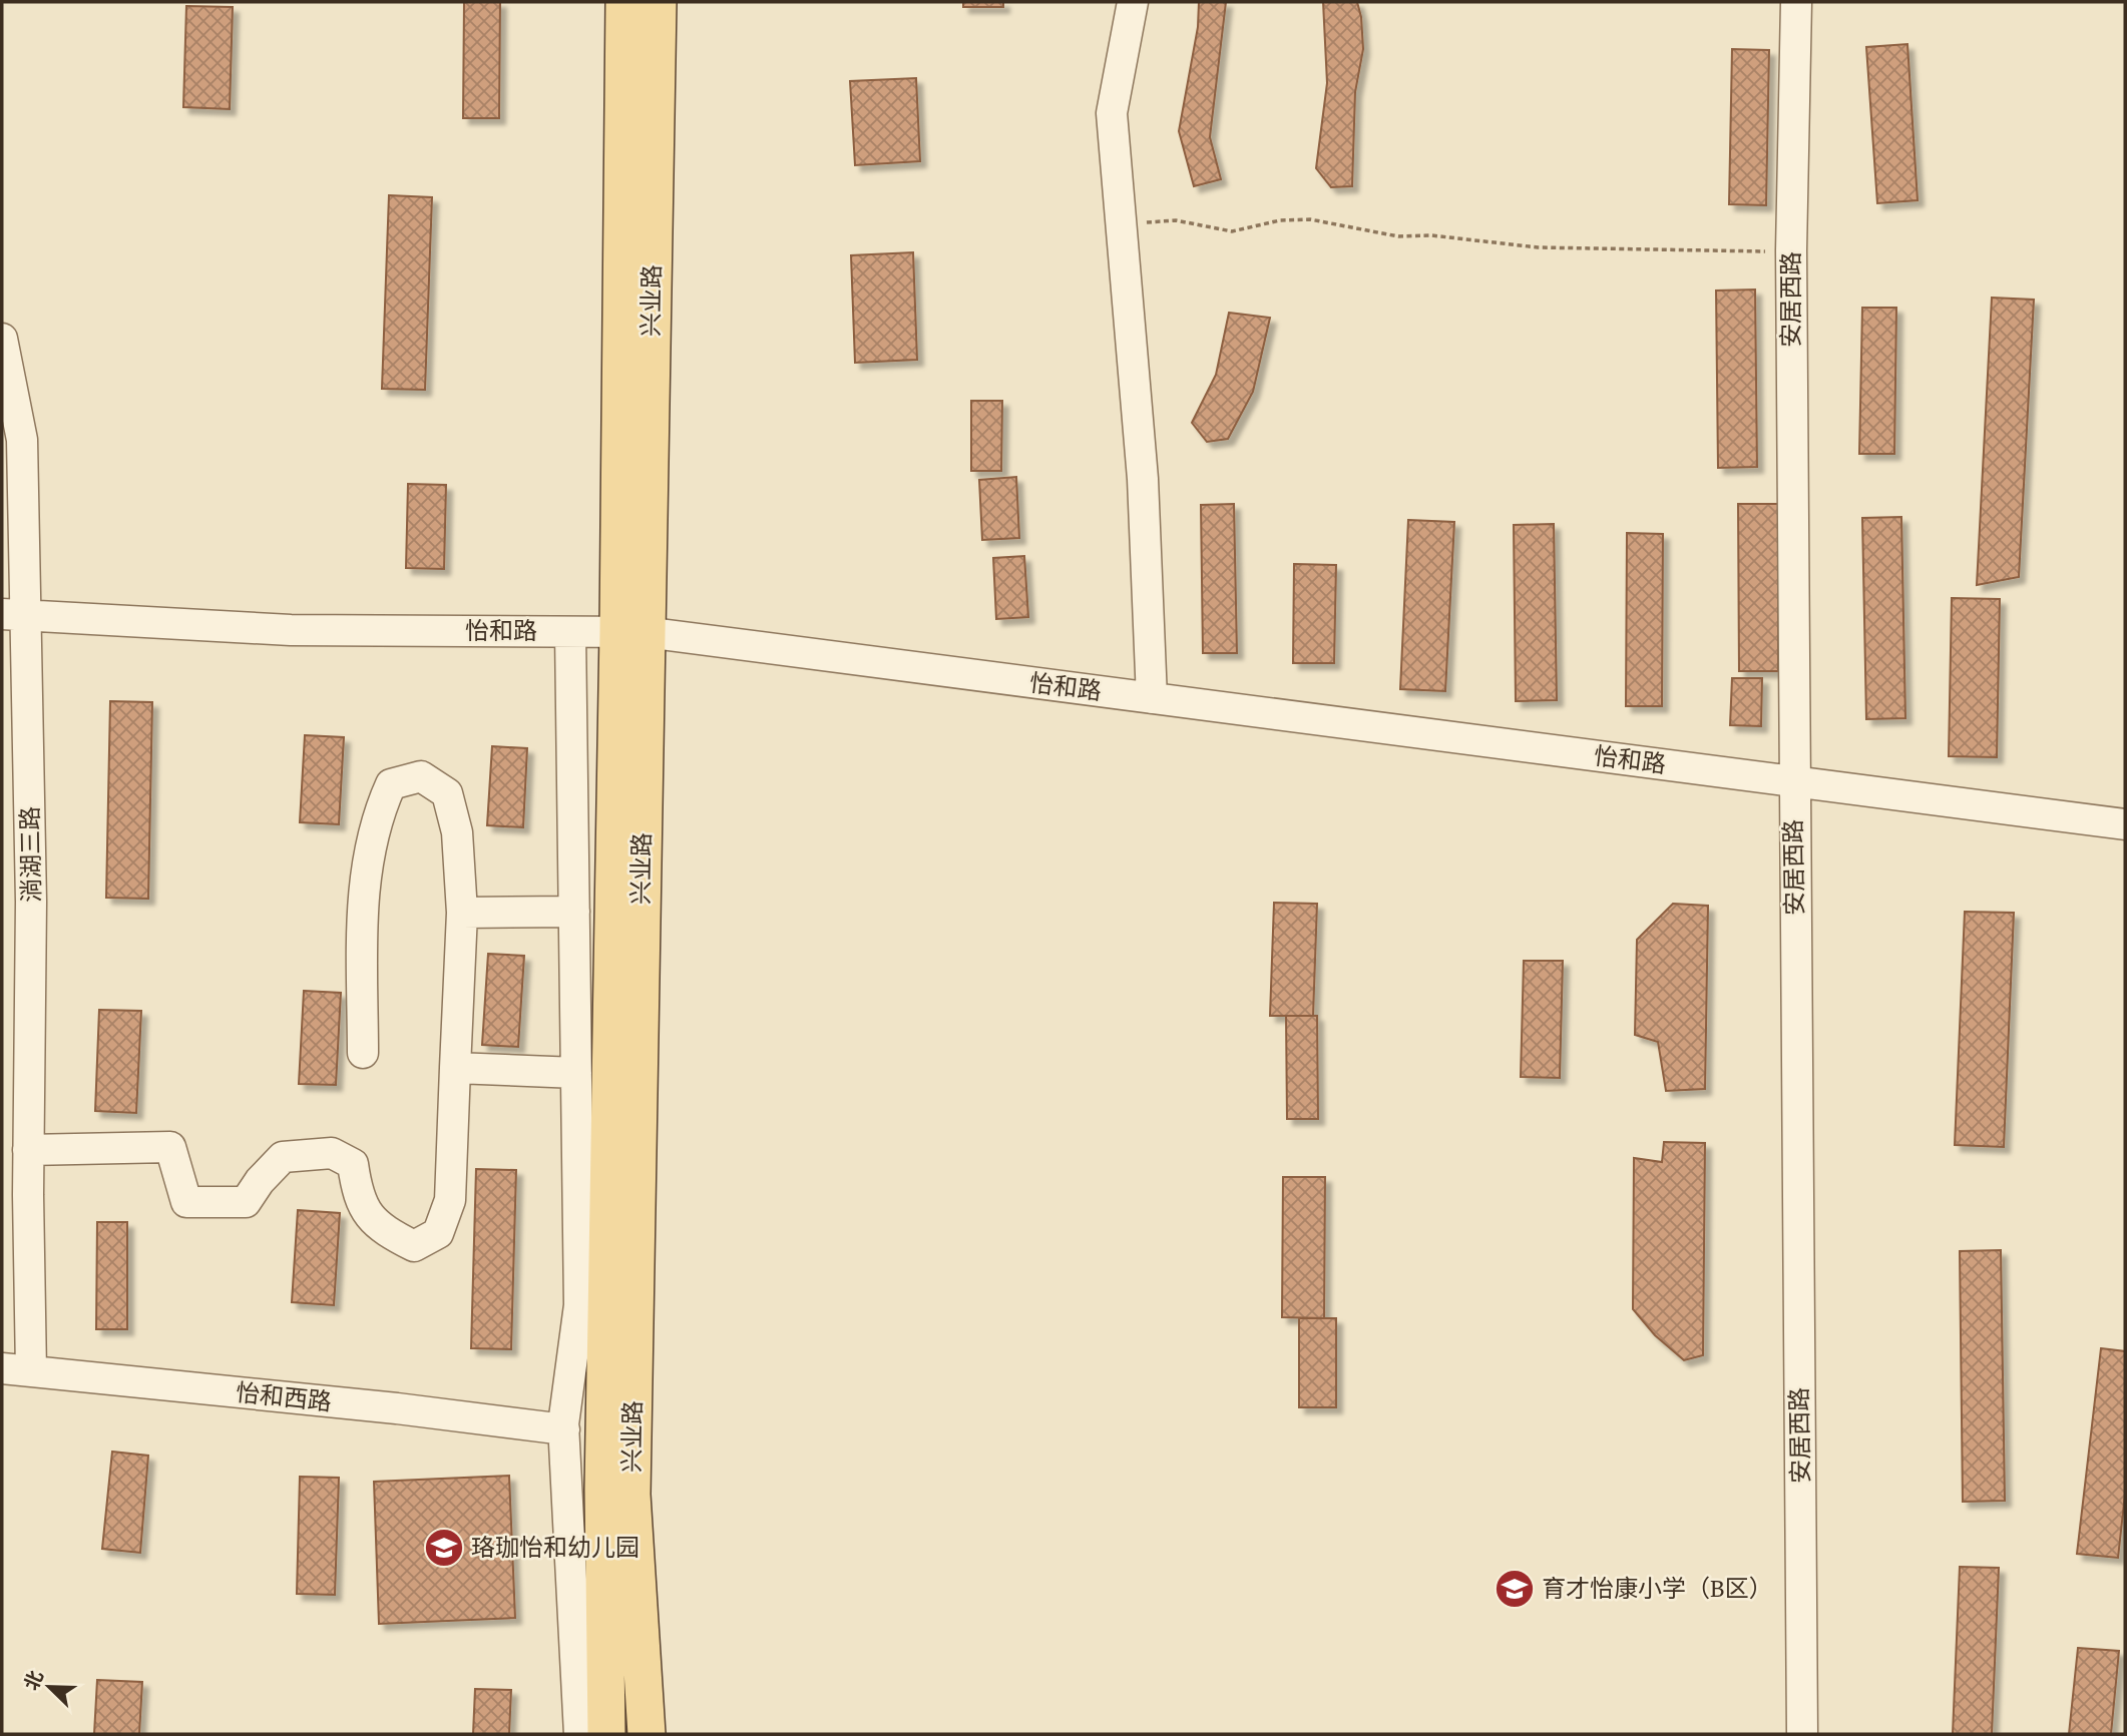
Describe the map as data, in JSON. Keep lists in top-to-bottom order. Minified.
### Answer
{"streets":{"main road":["兴业路"],"street":["安居西路","怡和路","淌湖三路","怡和西路"]},"crossings":[["安居西路","怡和路"],["兴业路","怡和路"],["怡和路","淌湖三路"],["淌湖三路","怡和西路"]],"places":{"school or university":["珞珈怡和幼儿园","育才怡康小学（B区）"]},"north":"top left"}
